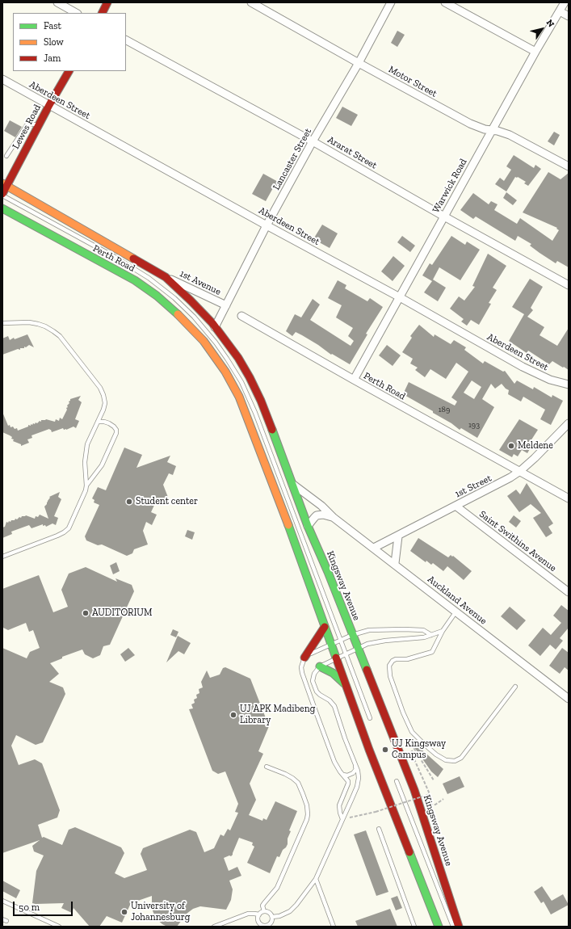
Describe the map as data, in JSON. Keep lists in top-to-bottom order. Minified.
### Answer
{"streets":{"main road":["Lewes Road","Perth Road","Kingsway Avenue"],"street":["Motor Street","Aberdeen Street","Ararat Street","Lancaster Street","Warwick Road","1st Avenue","1st Street","Saint Swithins Avenue","Auckland Avenue"]},"crossings":[["Motor Street","Lancaster Street"],["Motor Street","Warwick Road"],["Aberdeen Street","Lewes Road"],["Aberdeen Street","Lancaster Street"],["Aberdeen Street","Warwick Road"],["Lewes Road","Perth Road"],["Ararat Street","Lancaster Street"],["Ararat Street","Warwick Road"],["Lancaster Street","1st Avenue"],["Lancaster Street","Kingsway Avenue"],["Warwick Road","Perth Road"],["Perth Road","1st Avenue"],["Perth Road","1st Street"],["Perth Road","Kingsway Avenue"],["1st Avenue","Kingsway Avenue"],["1st Street","Saint Swithins Avenue"],["1st Street","Auckland Avenue"],["Kingsway Avenue","Auckland Avenue"]],"places":["Meldene","Student center","AUDITORIUM","UJ APK Madibeng Library","UJ Kingsway Campus","University of Johannesburg"],"house_numbers":["189","193"],"legend":["Fast","Slow","Jam"],"scale_bar":"50 m","north":"top right"}
